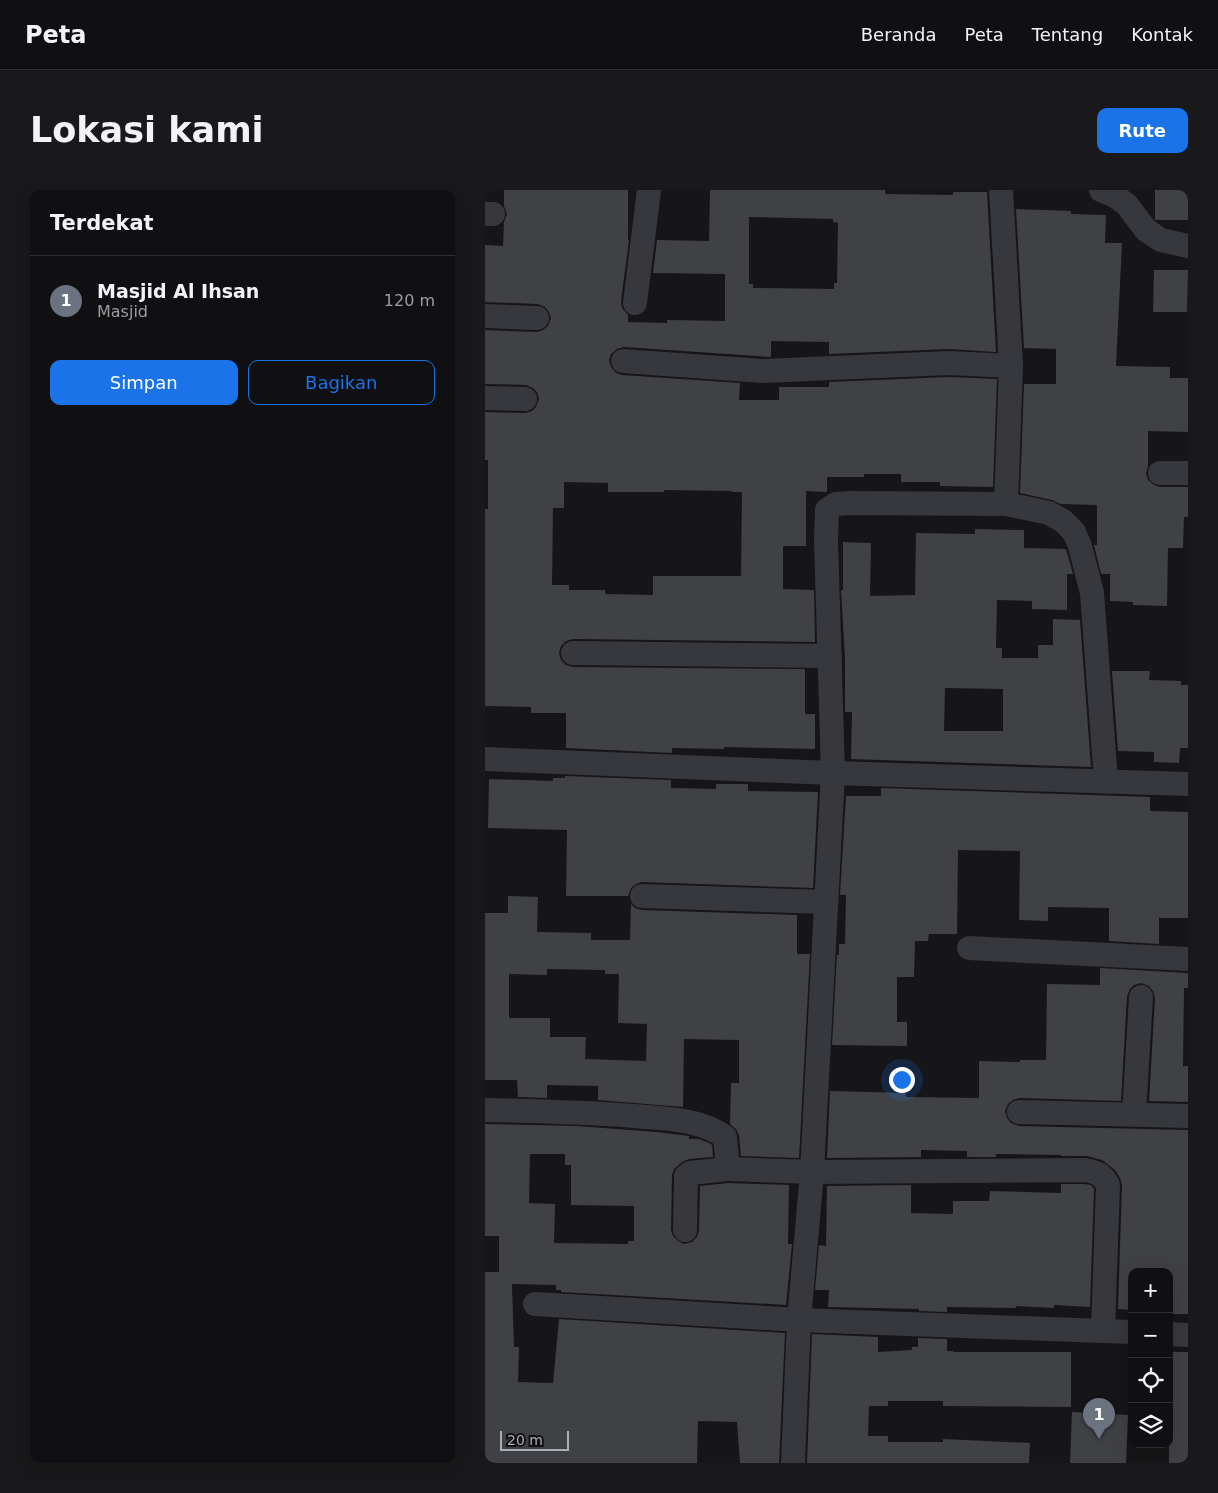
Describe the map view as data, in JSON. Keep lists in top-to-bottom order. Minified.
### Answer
{"scale_bar":"20 m","page":{"header":"Peta","nav":["Beranda","Peta","Tentang","Kontak"],"buttons":["Rute",["Simpan","Bagikan"]],"title":"Lokasi kami","heading":"Terdekat","list":[{"mark":"1","name":"Masjid Al Ihsan","note":"Masjid","value":"120 m"}],"map_buttons":["+","−"],"pins":"1","scale":"20 m"}}
